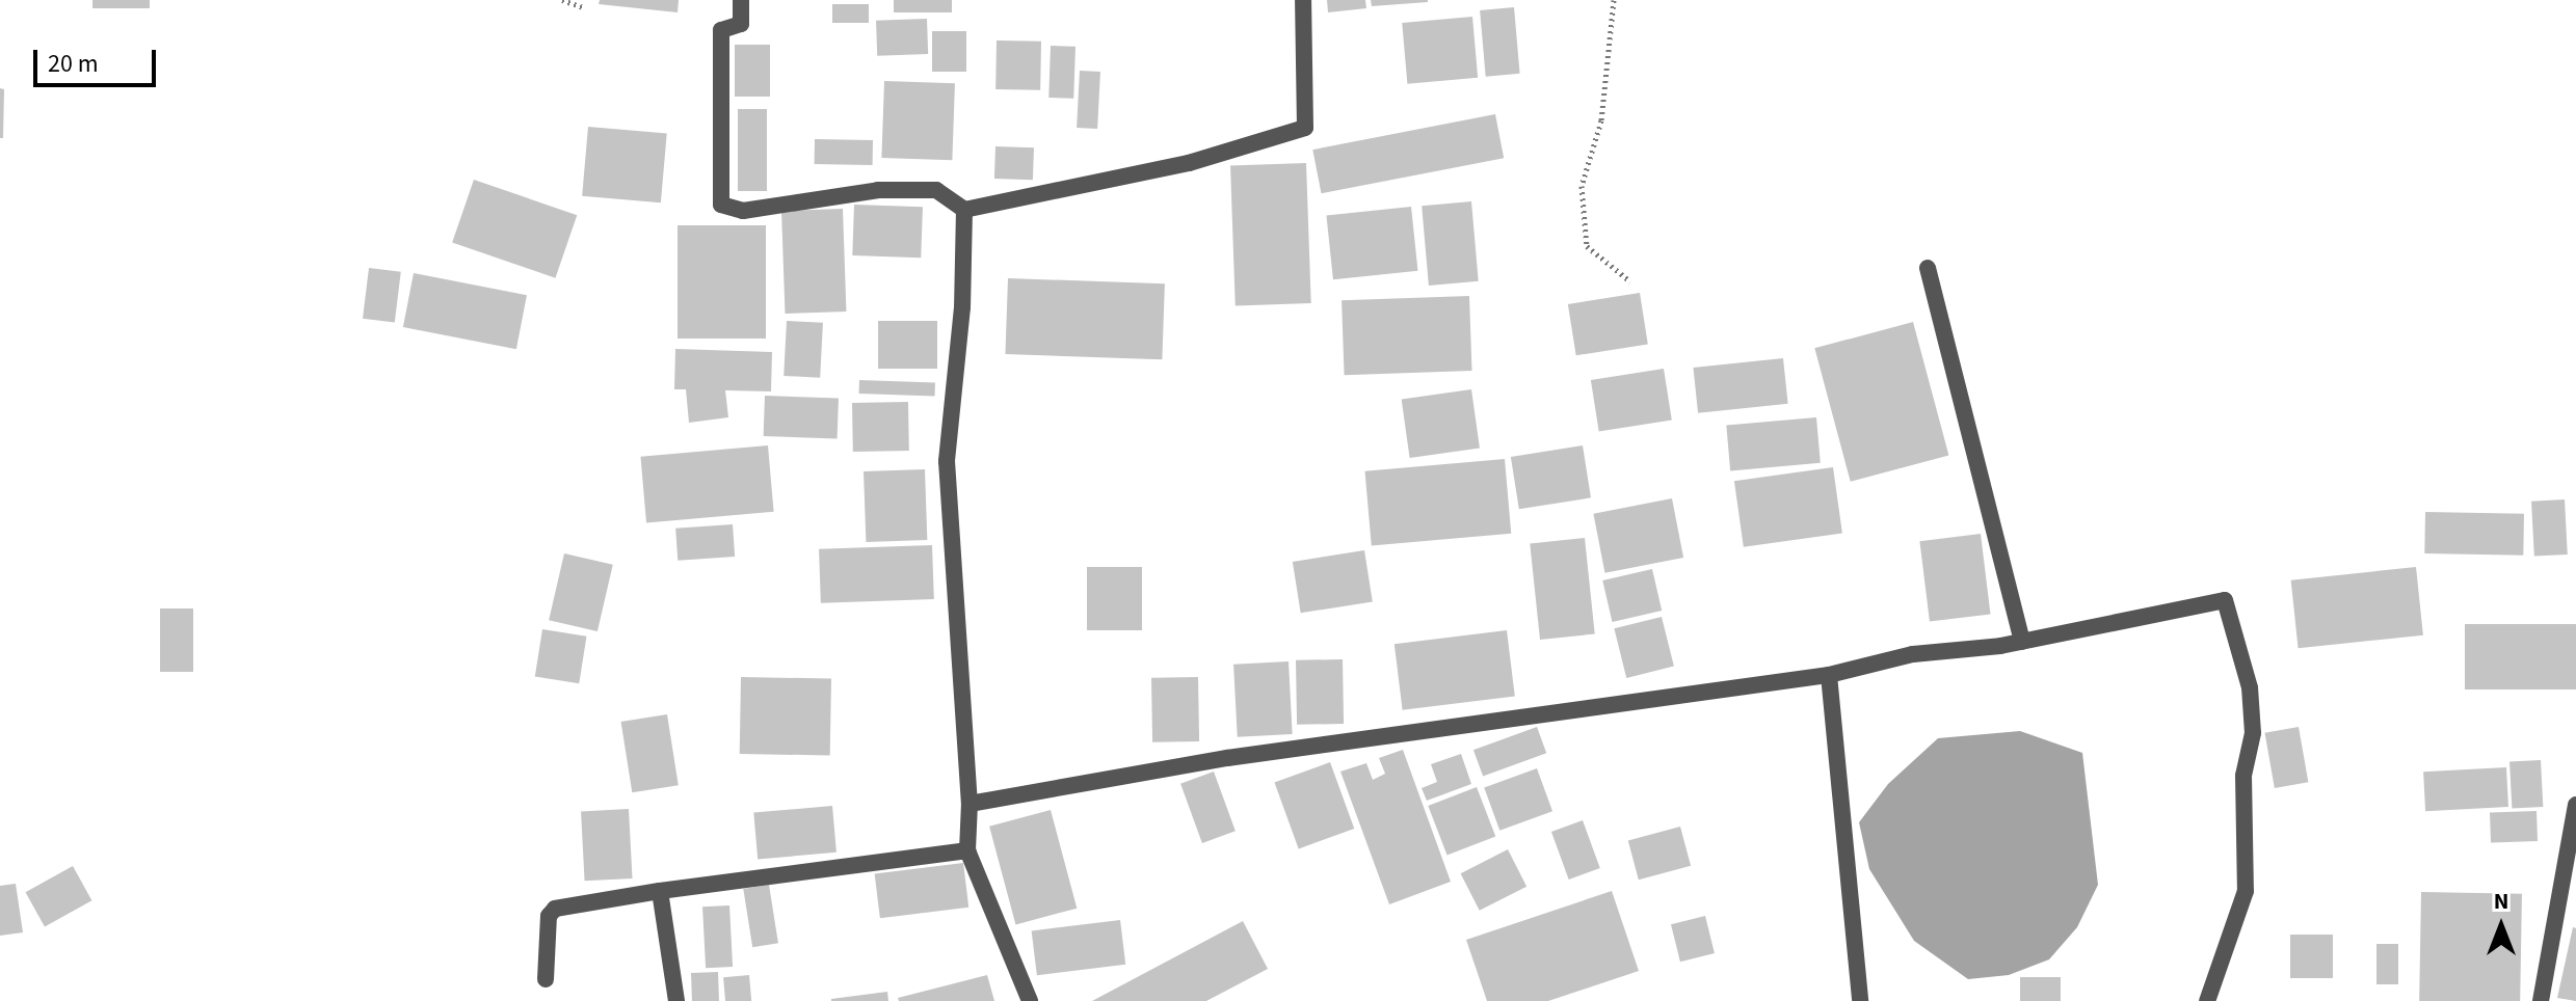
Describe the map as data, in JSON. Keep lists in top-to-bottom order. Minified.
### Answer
{"scale_bar":"20 m","north":"top"}
